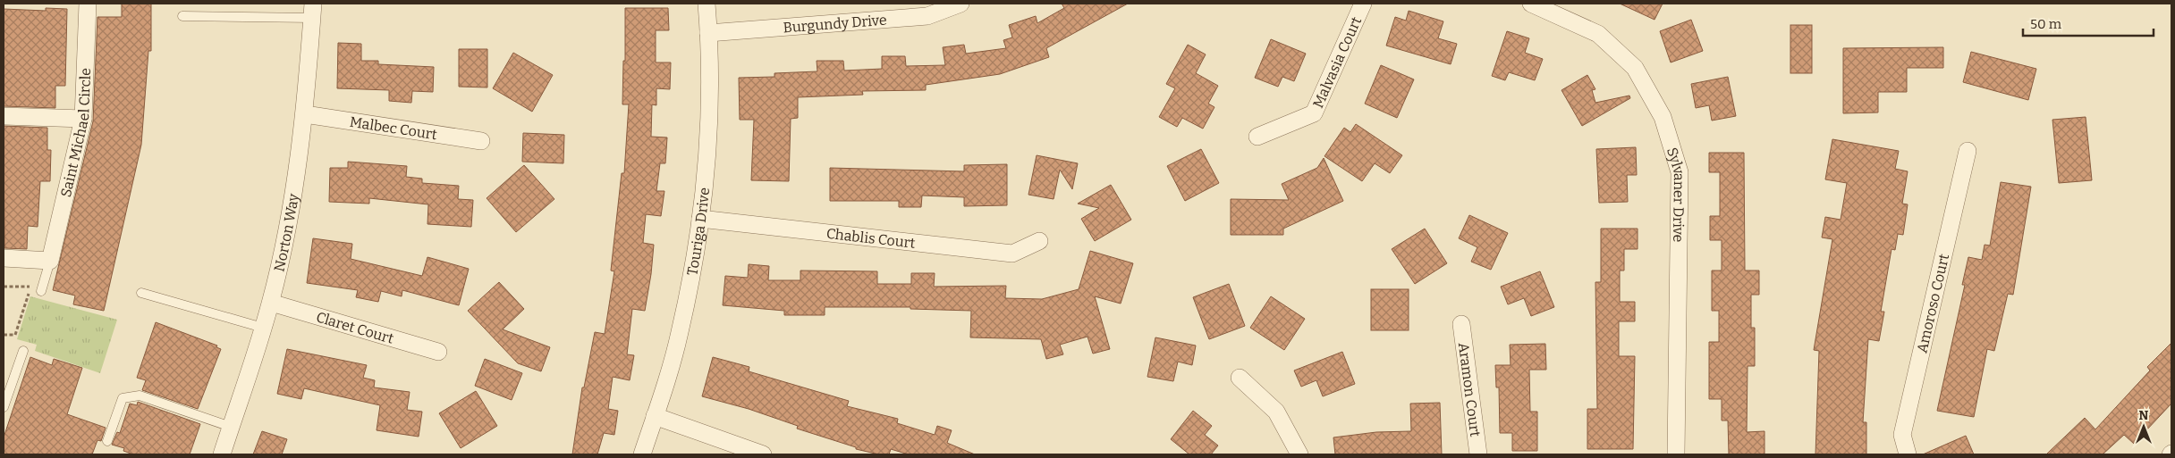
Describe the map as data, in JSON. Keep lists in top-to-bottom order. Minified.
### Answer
{"streets":{"street":["Burgundy Drive","Malvasia Court","Malbec Court","Saint Michael Circle","Sylvaner Drive","Norton Way","Touriga Drive","Chablis Court","Amoroso Court","Claret Court","Aramon Court"]},"crossings":[["Burgundy Drive","Touriga Drive"],["Malbec Court","Norton Way"],["Norton Way","Claret Court"],["Touriga Drive","Chablis Court"]],"scale_bar":"50 m","north":"top"}
